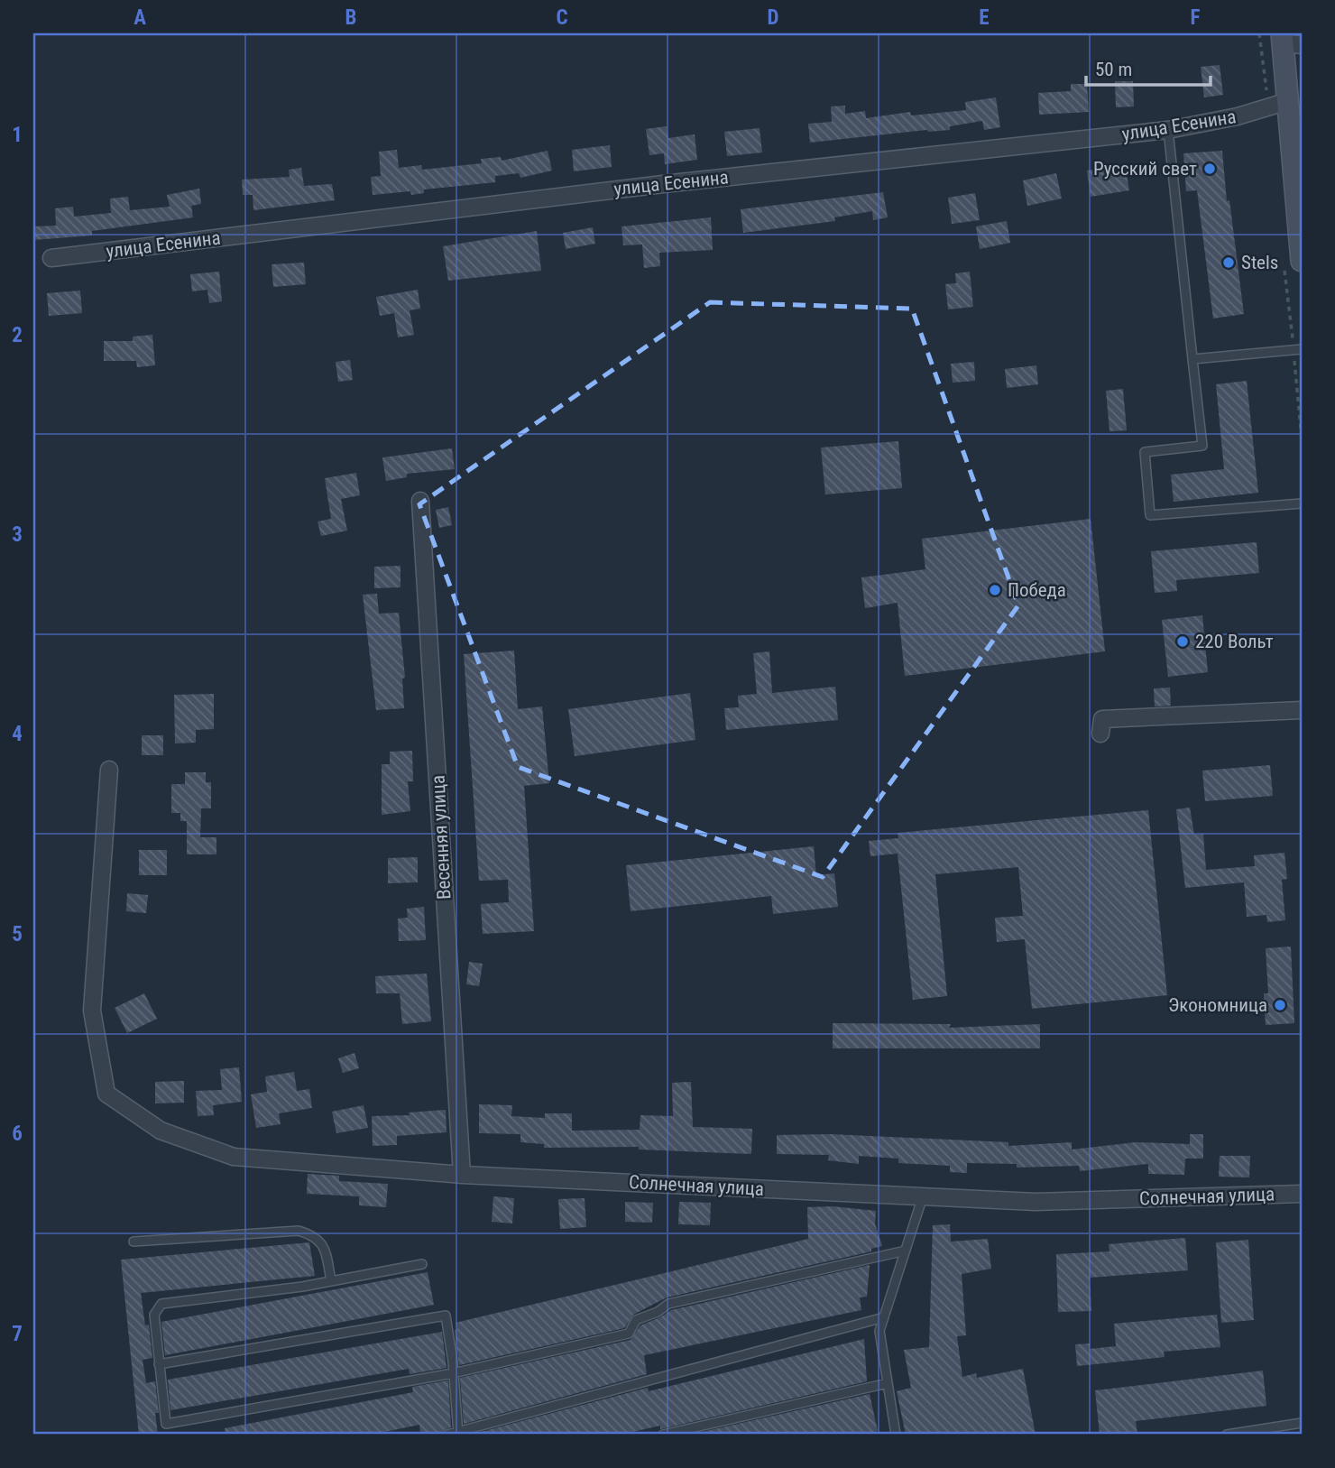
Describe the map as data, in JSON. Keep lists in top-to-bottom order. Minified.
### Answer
{"streets":{"street":["улица Есенина","Весенняя улица","Солнечная улица"]},"crossings":[["Весенняя улица","Солнечная улица"]],"places":["Русский свет","Stels","Победа","220 Вольт","Экономница"],"scale_bar":"50 m","grid":{"columns":["A","B","C","D","E","F"],"rows":["1","2","3","4","5","6","7"]}}
